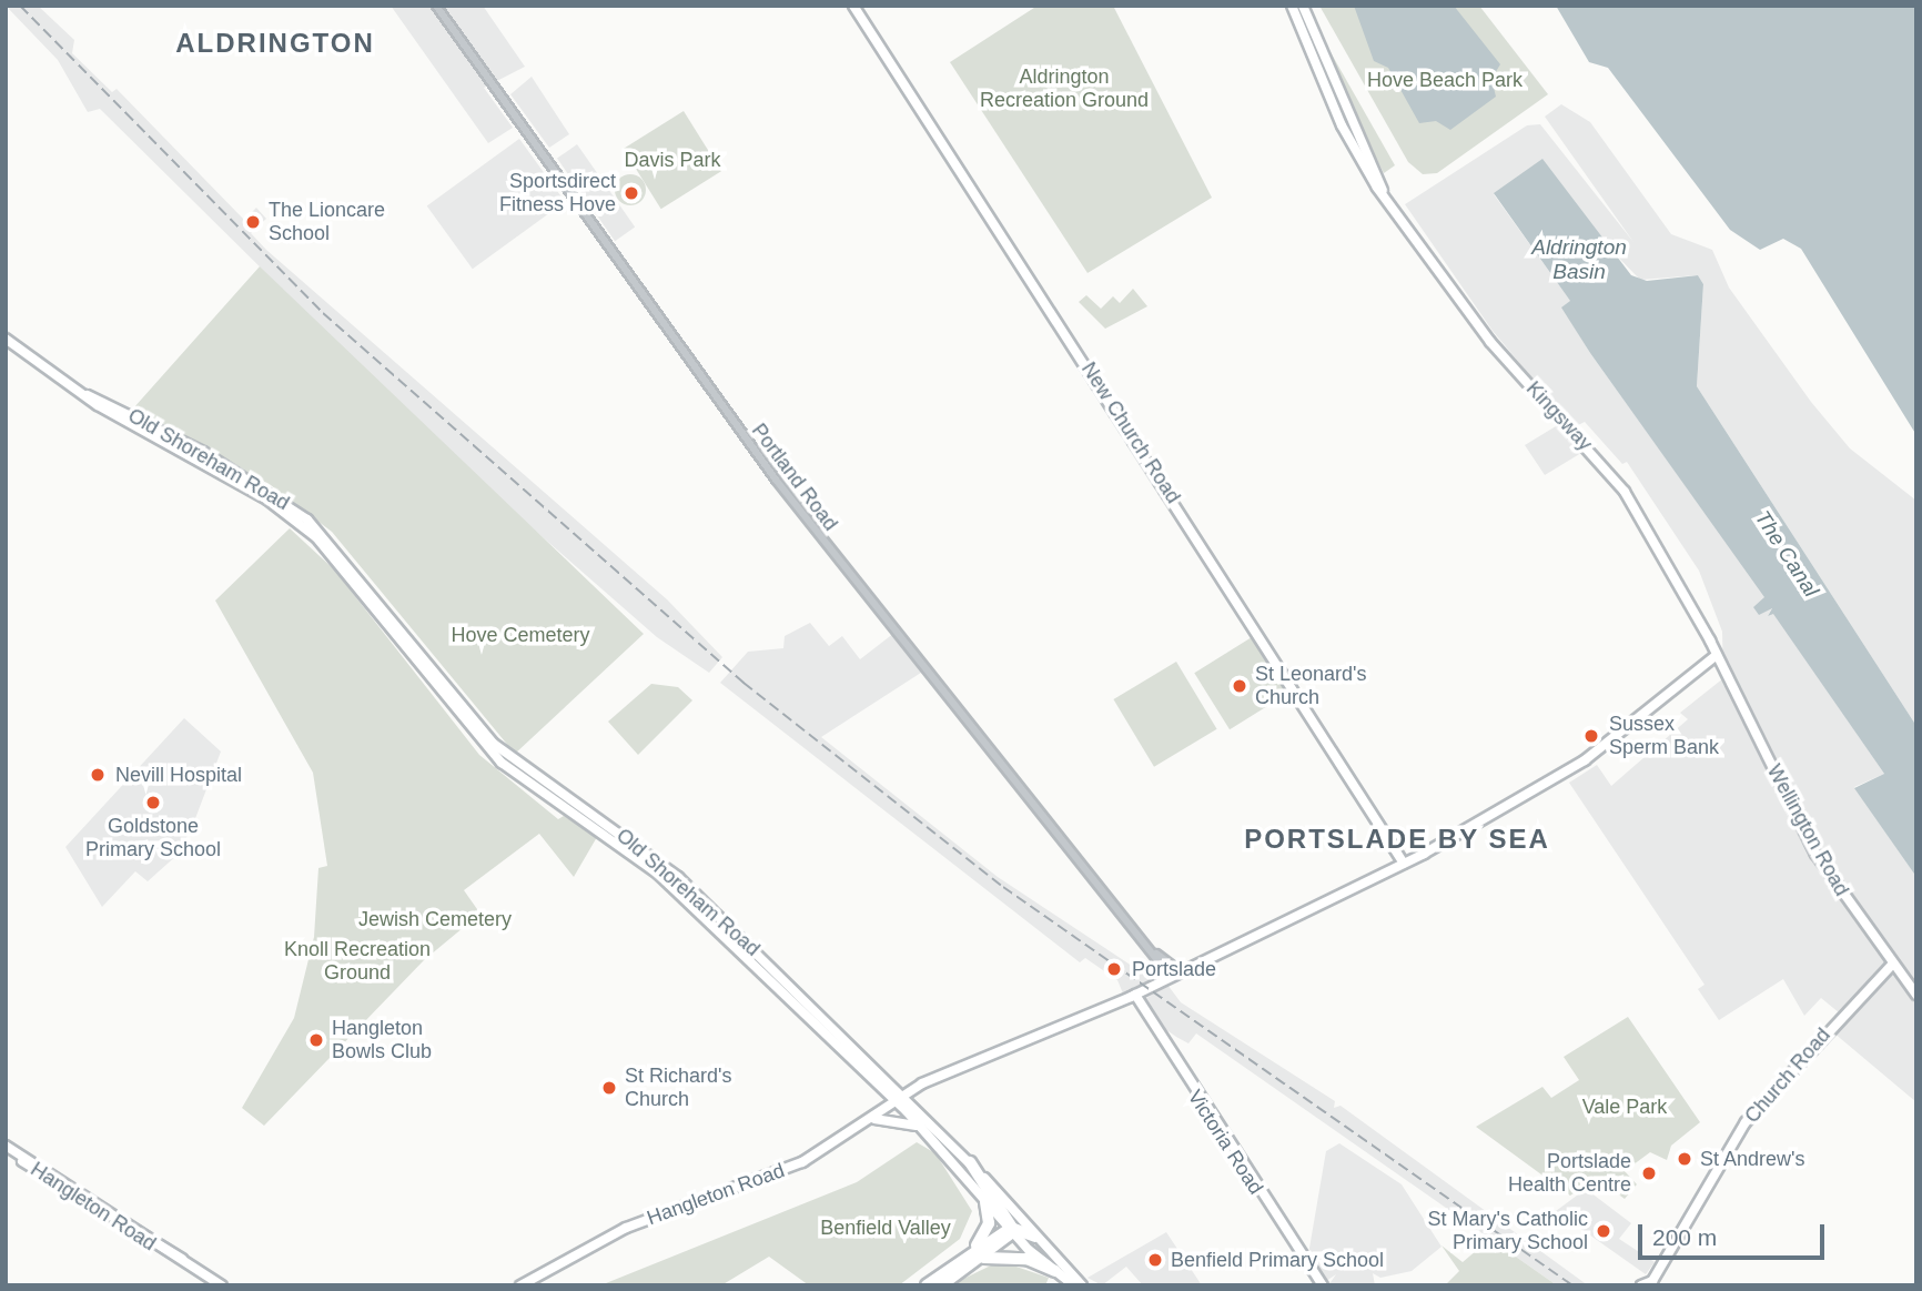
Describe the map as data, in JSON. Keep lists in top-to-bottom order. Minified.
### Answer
{"streets":{"main road":["Kingsway","New Church Road","Old Shoreham Road","Wellington Road","Church Road","Victoria Road","Hangleton Road"],"street":["Portland Road"]},"crossings":[["Kingsway","Wellington Road"],["Kingsway","Hangleton Road"],["New Church Road","Hangleton Road"],["Old Shoreham Road","Hangleton Road"],["Portland Road","Hangleton Road"],["Wellington Road","Church Road"],["Wellington Road","Hangleton Road"],["Victoria Road","Hangleton Road"]],"districts":["ALDRINGTON","PORTSLADE BY SEA"],"water":["Aldrington Basin","The Canal"],"parks":["Aldrington Recreation Ground","Hove Beach Park","Davis Park","Hove Cemetery","Jewish Cemetery","Knoll Recreation Ground","Vale Park","Benfield Valley"],"places":["Sportsdirect Fitness Hove","The Lioncare School","St Leonard's Church","Sussex Sperm Bank","Nevill Hospital","Goldstone Primary School","Portslade","Hangleton Bowls Club","St Richard's Church","St Andrew's","Portslade Health Centre","St Mary's Catholic Primary School","Benfield Primary School"],"scale_bar":"200 m"}
